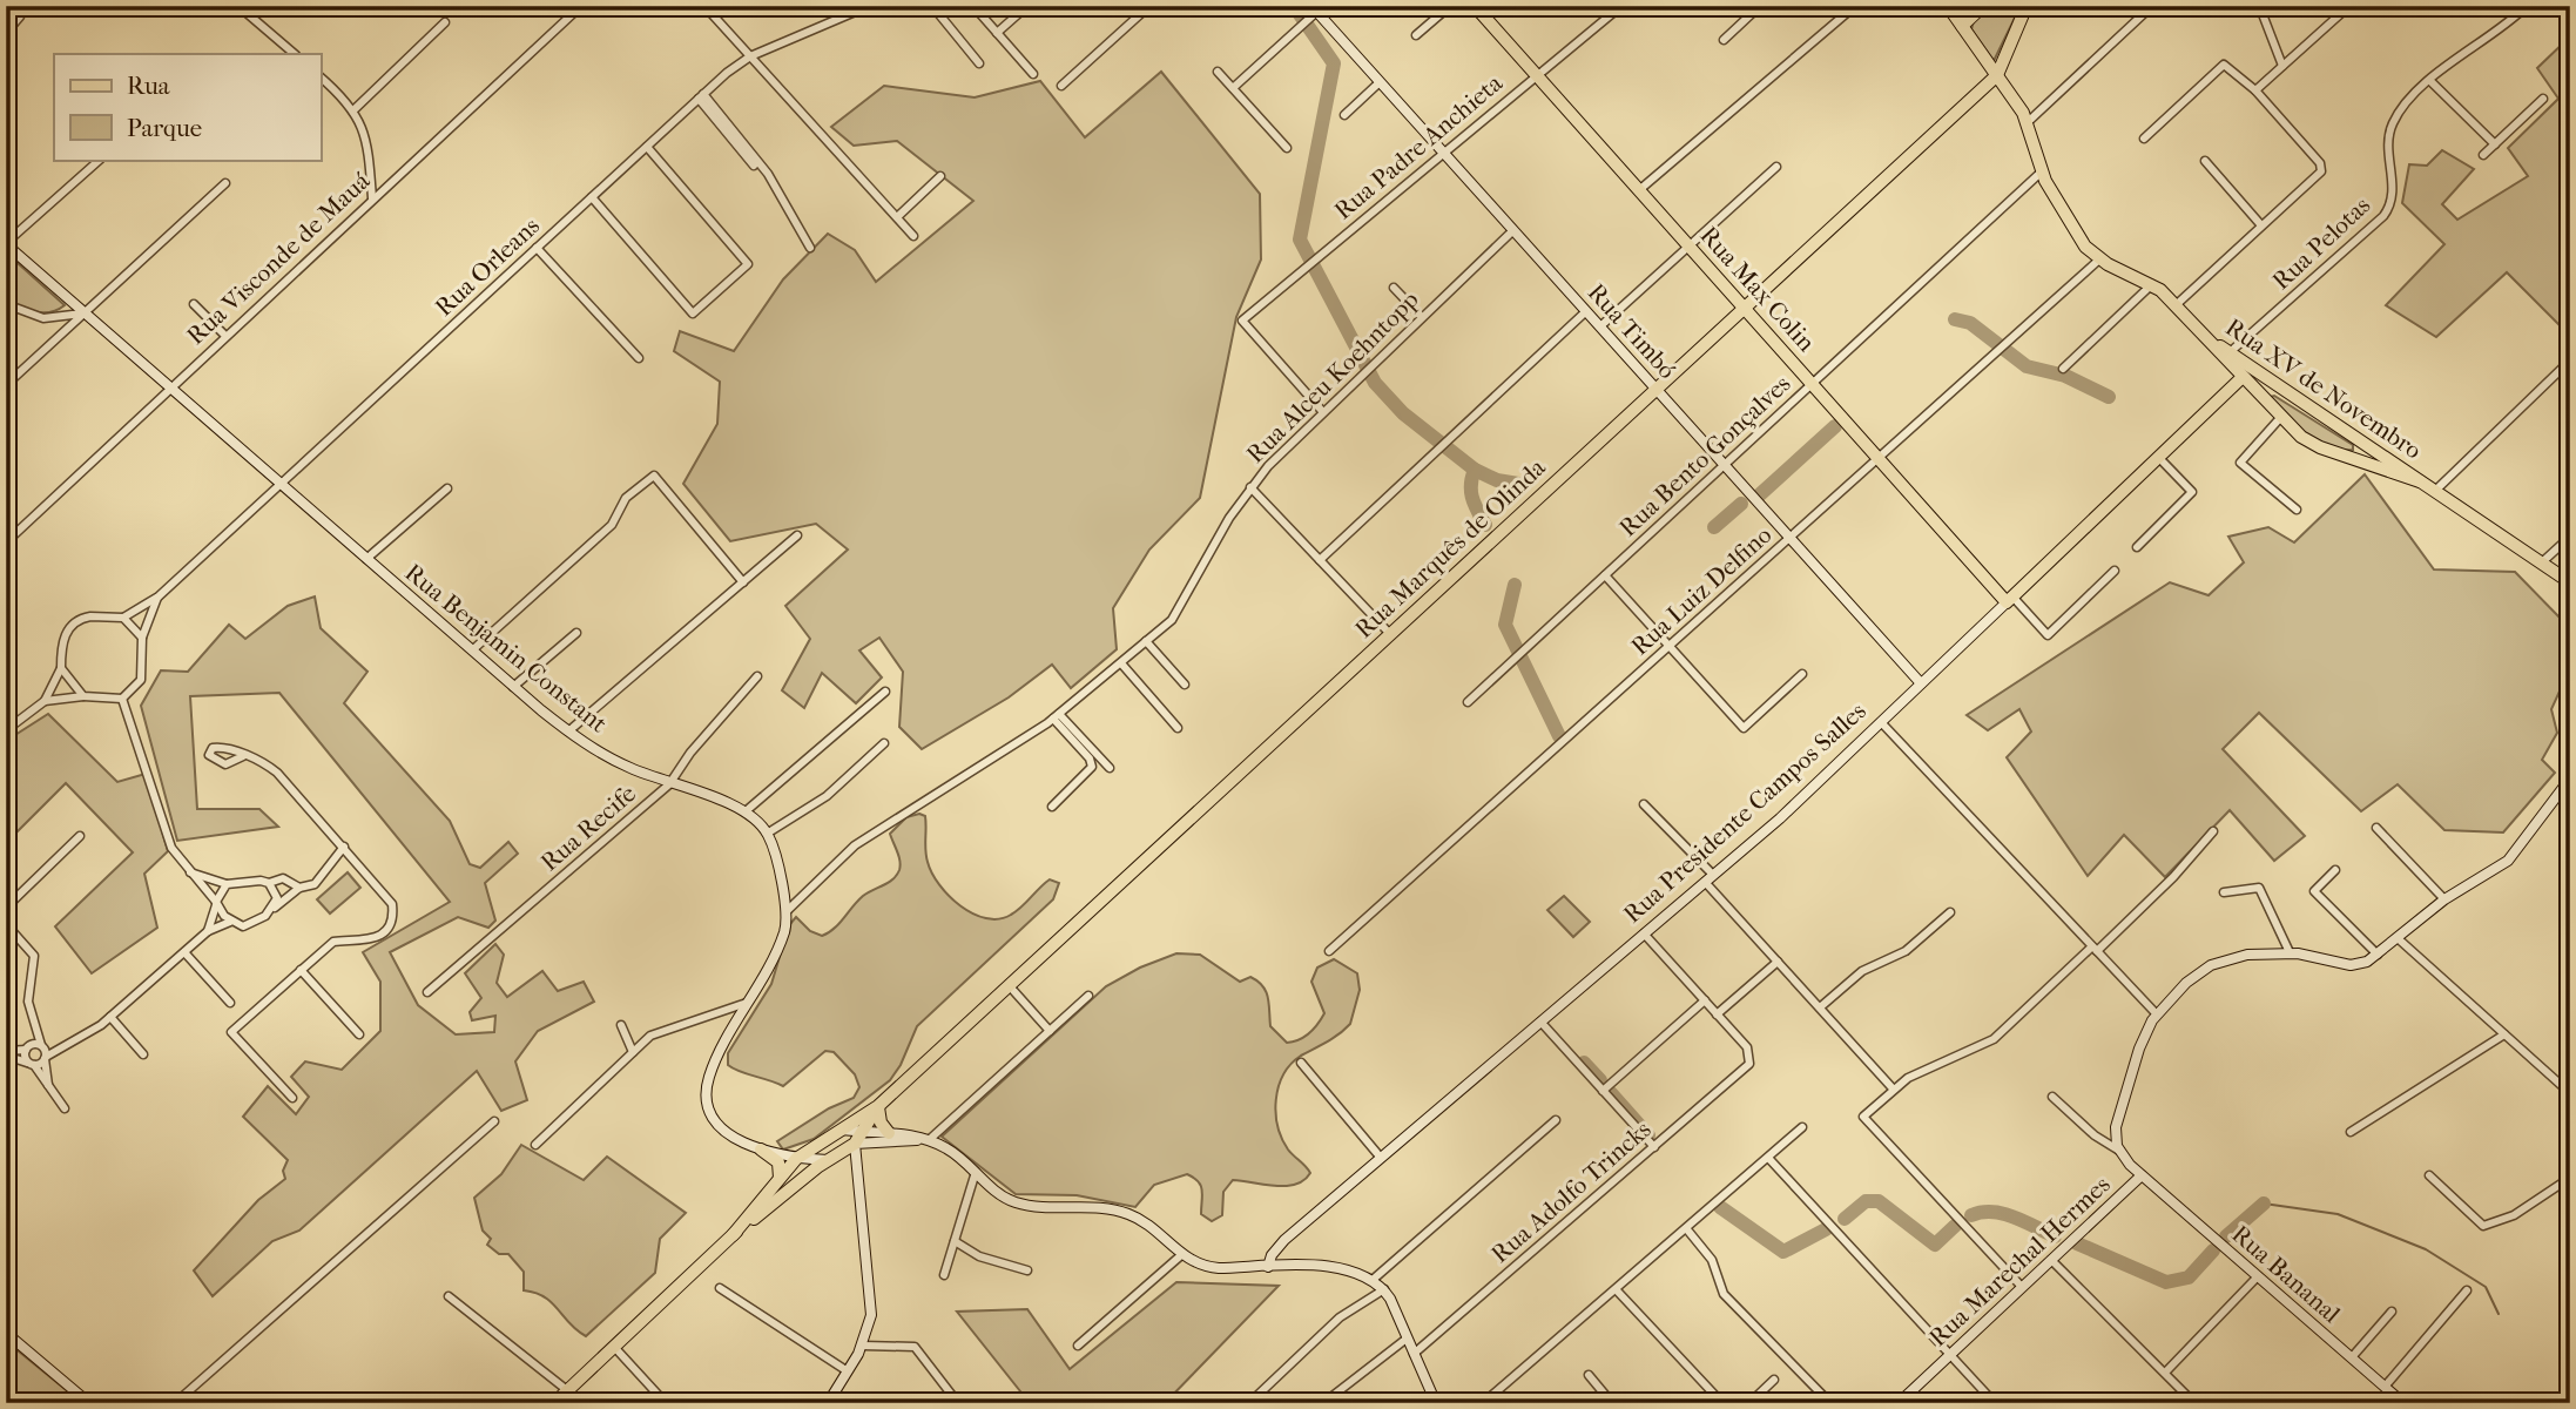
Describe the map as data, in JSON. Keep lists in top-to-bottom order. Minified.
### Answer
{"streets":{"main road":["Rua Max Colin","Rua Timbó","Rua XV de Novembro","Rua Marquês de Olinda","Rua Benjamin Constant","Rua Presidente Campos Salles","Rua Marechal Hermes","Rua Bananal"],"street":["Rua Padre Anchieta","Rua Pelotas","Rua Visconde de Mauá","Rua Orleans","Rua Alceu Koehntopp","Rua Bento Gonçalves","Rua Luiz Delfino","Rua Recife","Rua Adolfo Trincks"]},"crossings":[["Rua Padre Anchieta","Rua Max Colin"],["Rua Padre Anchieta","Rua Timbó"],["Rua Padre Anchieta","Rua Alceu Koehntopp"],["Rua Pelotas","Rua XV de Novembro"],["Rua Visconde de Mauá","Rua Benjamin Constant"],["Rua Orleans","Rua Benjamin Constant"],["Rua Max Colin","Rua Bento Gonçalves"],["Rua Max Colin","Rua Marquês de Olinda"],["Rua Max Colin","Rua Luiz Delfino"],["Rua Max Colin","Rua Presidente Campos Salles"],["Rua Timbó","Rua Alceu Koehntopp"],["Rua Timbó","Rua Bento Gonçalves"],["Rua Timbó","Rua Marquês de Olinda"],["Rua Timbó","Rua Luiz Delfino"],["Rua Timbó","Rua Presidente Campos Salles"],["Rua Alceu Koehntopp","Rua Benjamin Constant"],["Rua XV de Novembro","Rua Bento Gonçalves"],["Rua XV de Novembro","Rua Marquês de Olinda"],["Rua XV de Novembro","Rua Luiz Delfino"],["Rua XV de Novembro","Rua Presidente Campos Salles"],["Rua Benjamin Constant","Rua Recife"],["Rua Marechal Hermes","Rua Bananal"]],"legend":["Rua","Parque"]}
